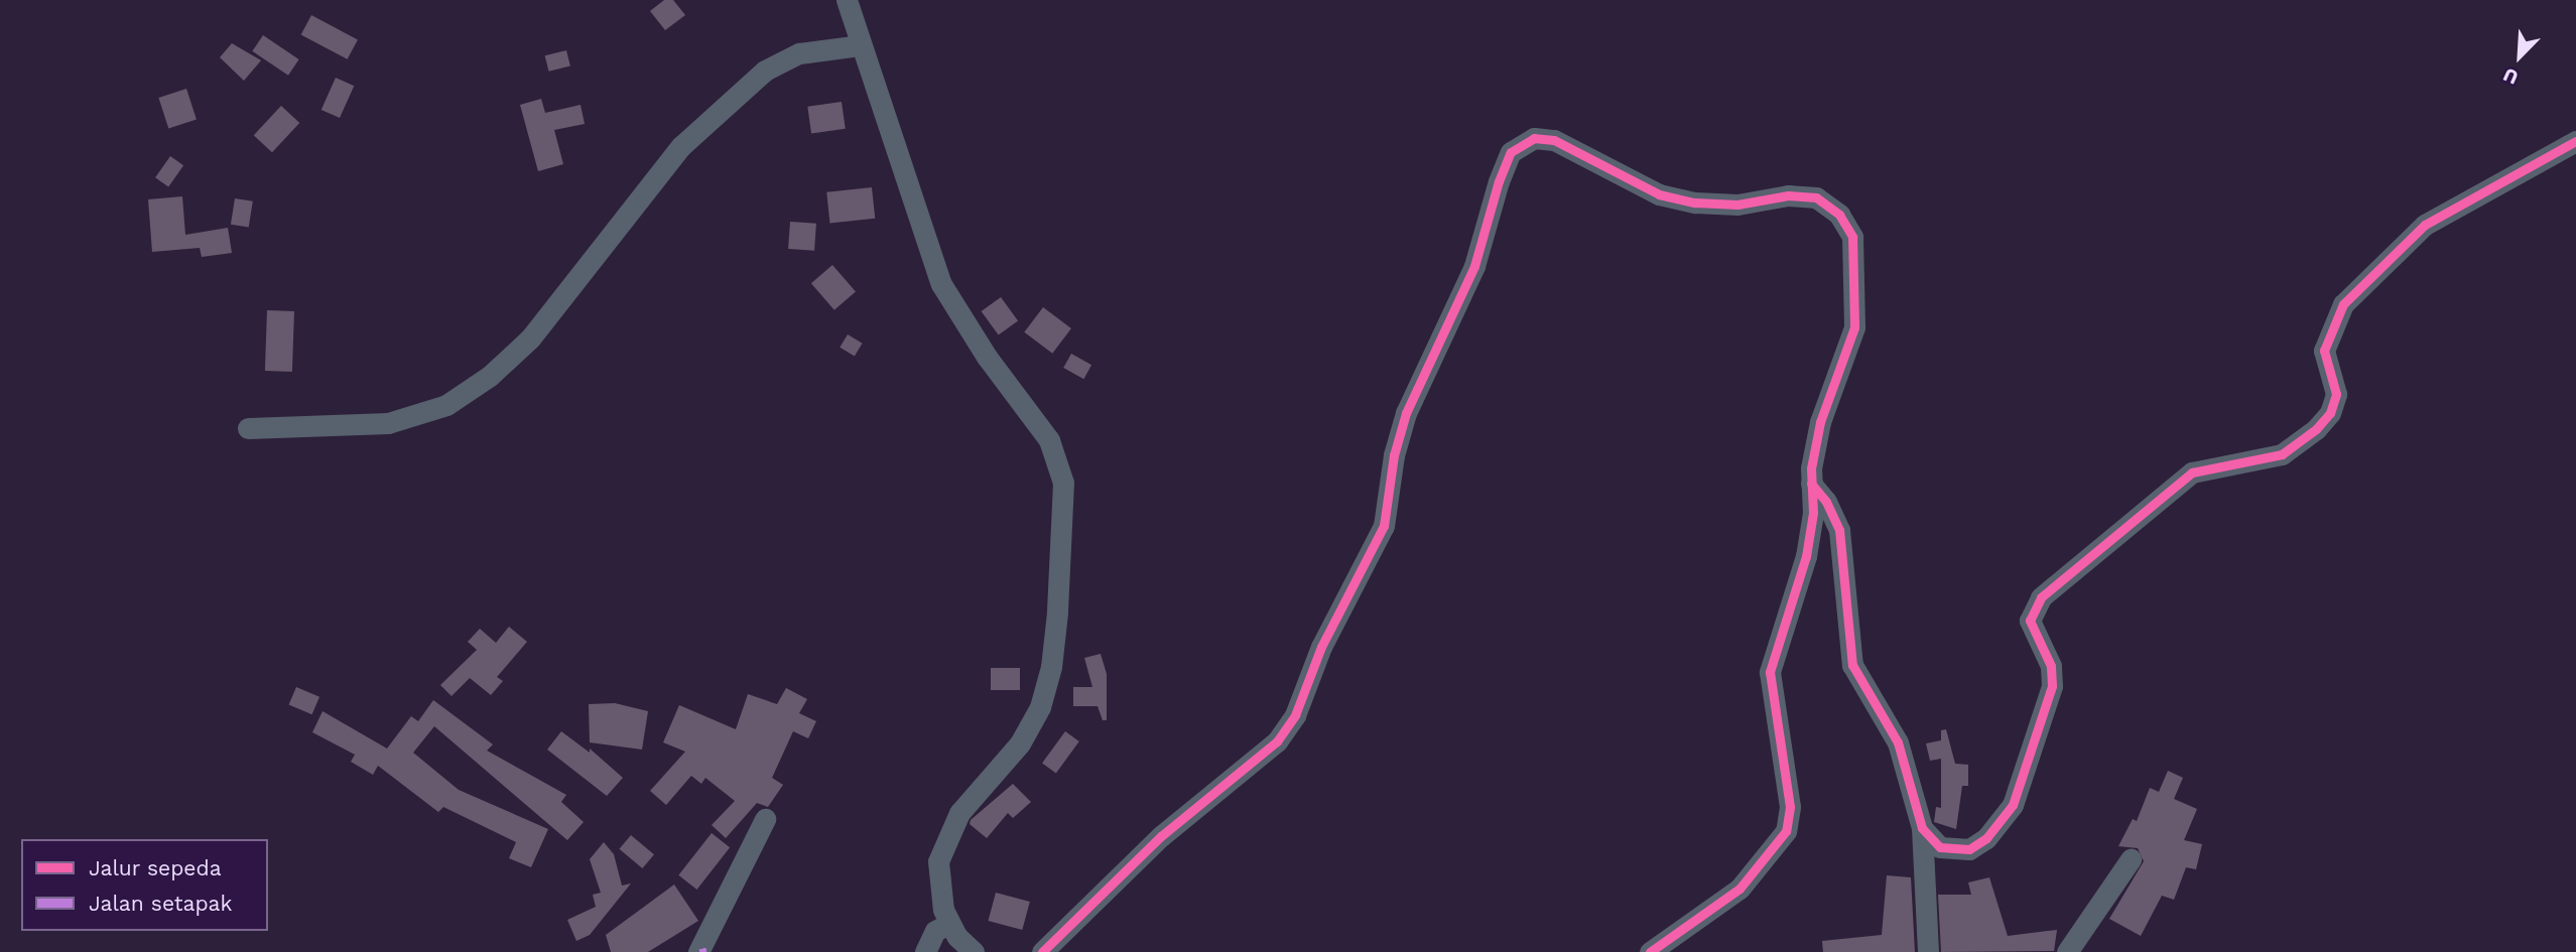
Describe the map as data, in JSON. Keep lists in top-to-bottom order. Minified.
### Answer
{"legend":["Jalur sepeda","Jalan setapak"],"north":"bottom left"}
